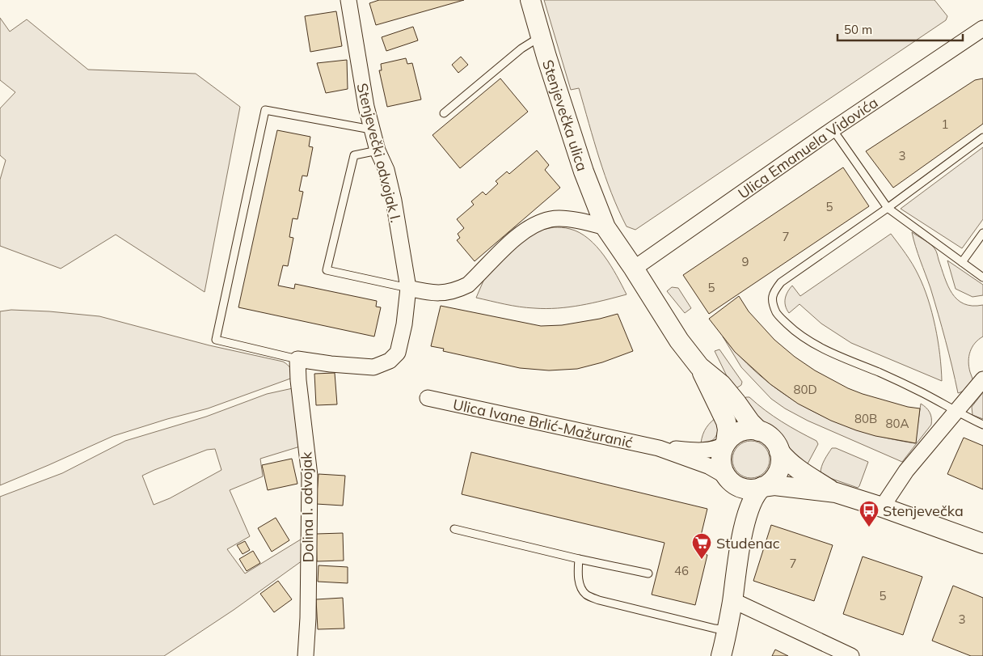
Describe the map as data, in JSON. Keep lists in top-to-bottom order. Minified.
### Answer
{"streets":{"street":["Stenjevečka ulica","Ulica Emanuela Vidovića","Stenjevečki odvojak I.","Ulica Ivane Brlić-Mažuranić","Dolina I. odvojak"]},"crossings":[["Stenjevečka ulica","Ulica Emanuela Vidovića"],["Stenjevečka ulica","Ulica Ivane Brlić-Mažuranić"],["Stenjevečki odvojak I.","Dolina I. odvojak"]],"places":{"bus stop":["Stenjevečka"],"supermarket":["Studenac"]},"house_numbers":["1","3","5","7","9","5","80D","80B","80A","7","46","5","3"],"scale_bar":"50 m"}
